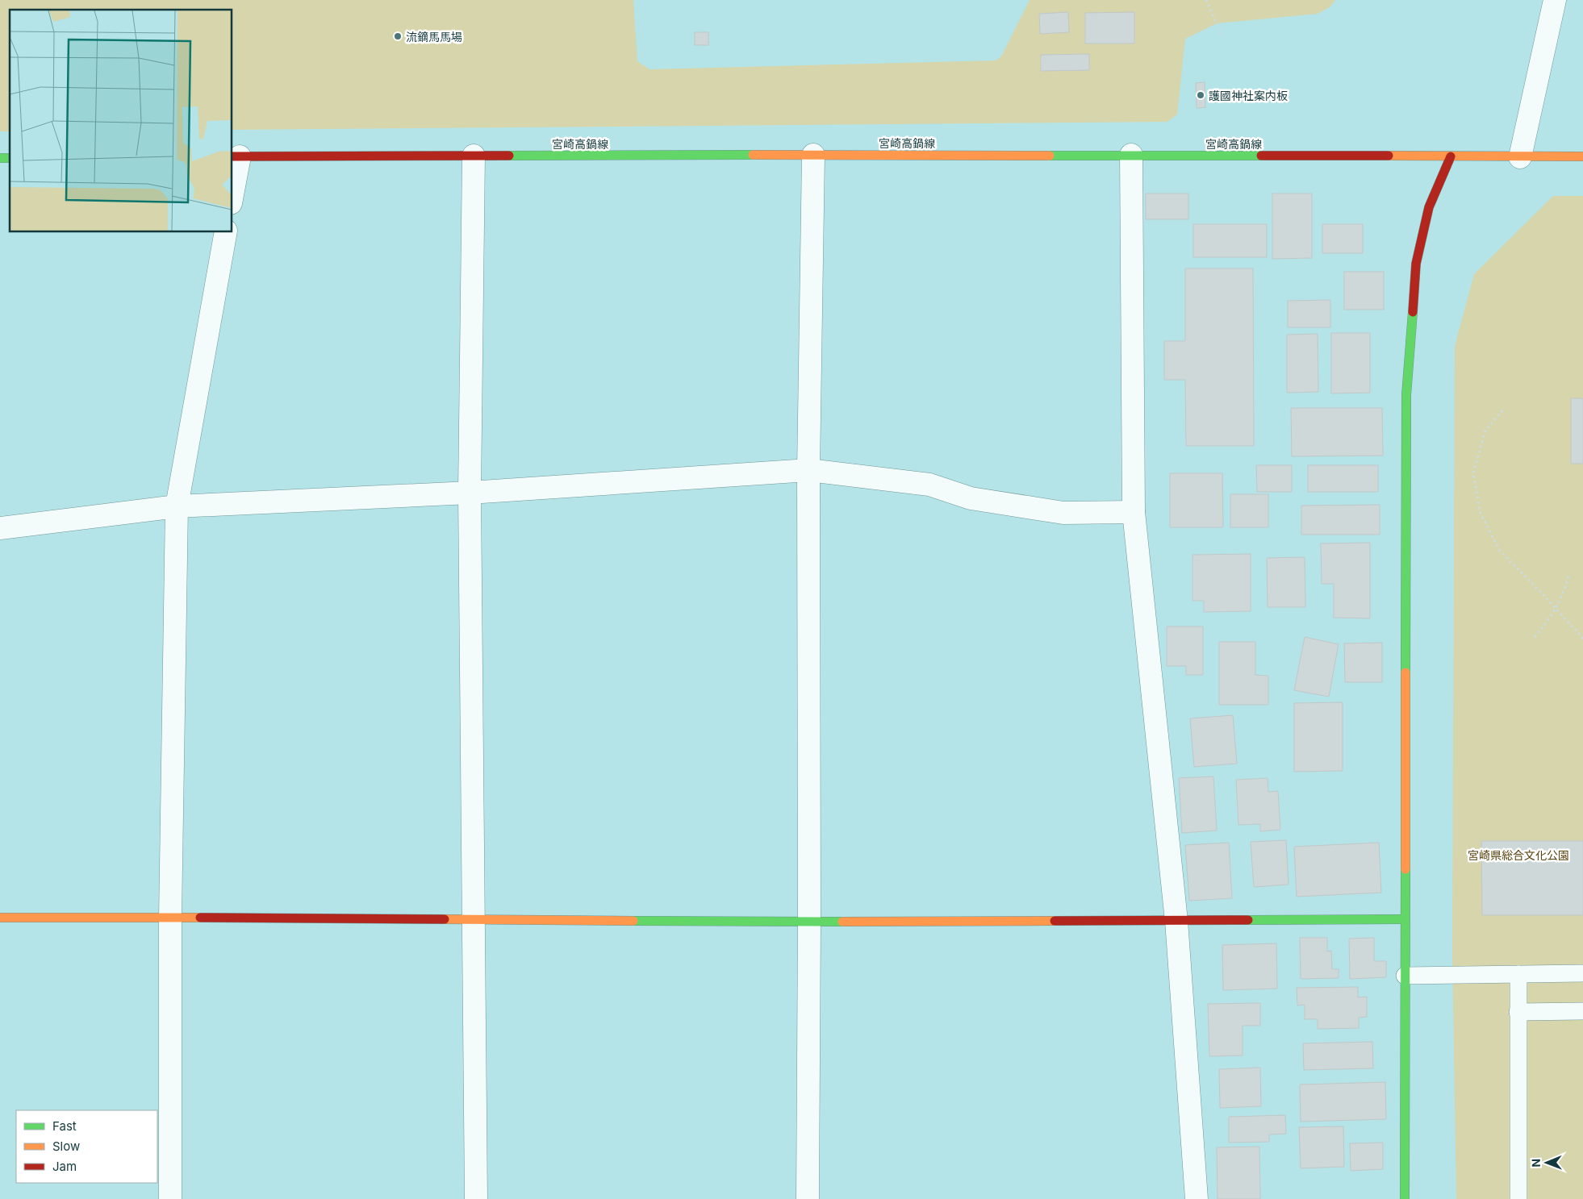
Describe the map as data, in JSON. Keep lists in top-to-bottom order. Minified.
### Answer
{"streets":{"street":["宮崎高鍋線"]},"parks":["宮崎県総合文化公園"],"places":["流鏑馬馬場","護國神社案内板"],"legend":["Fast","Slow","Jam"],"north":"left"}
